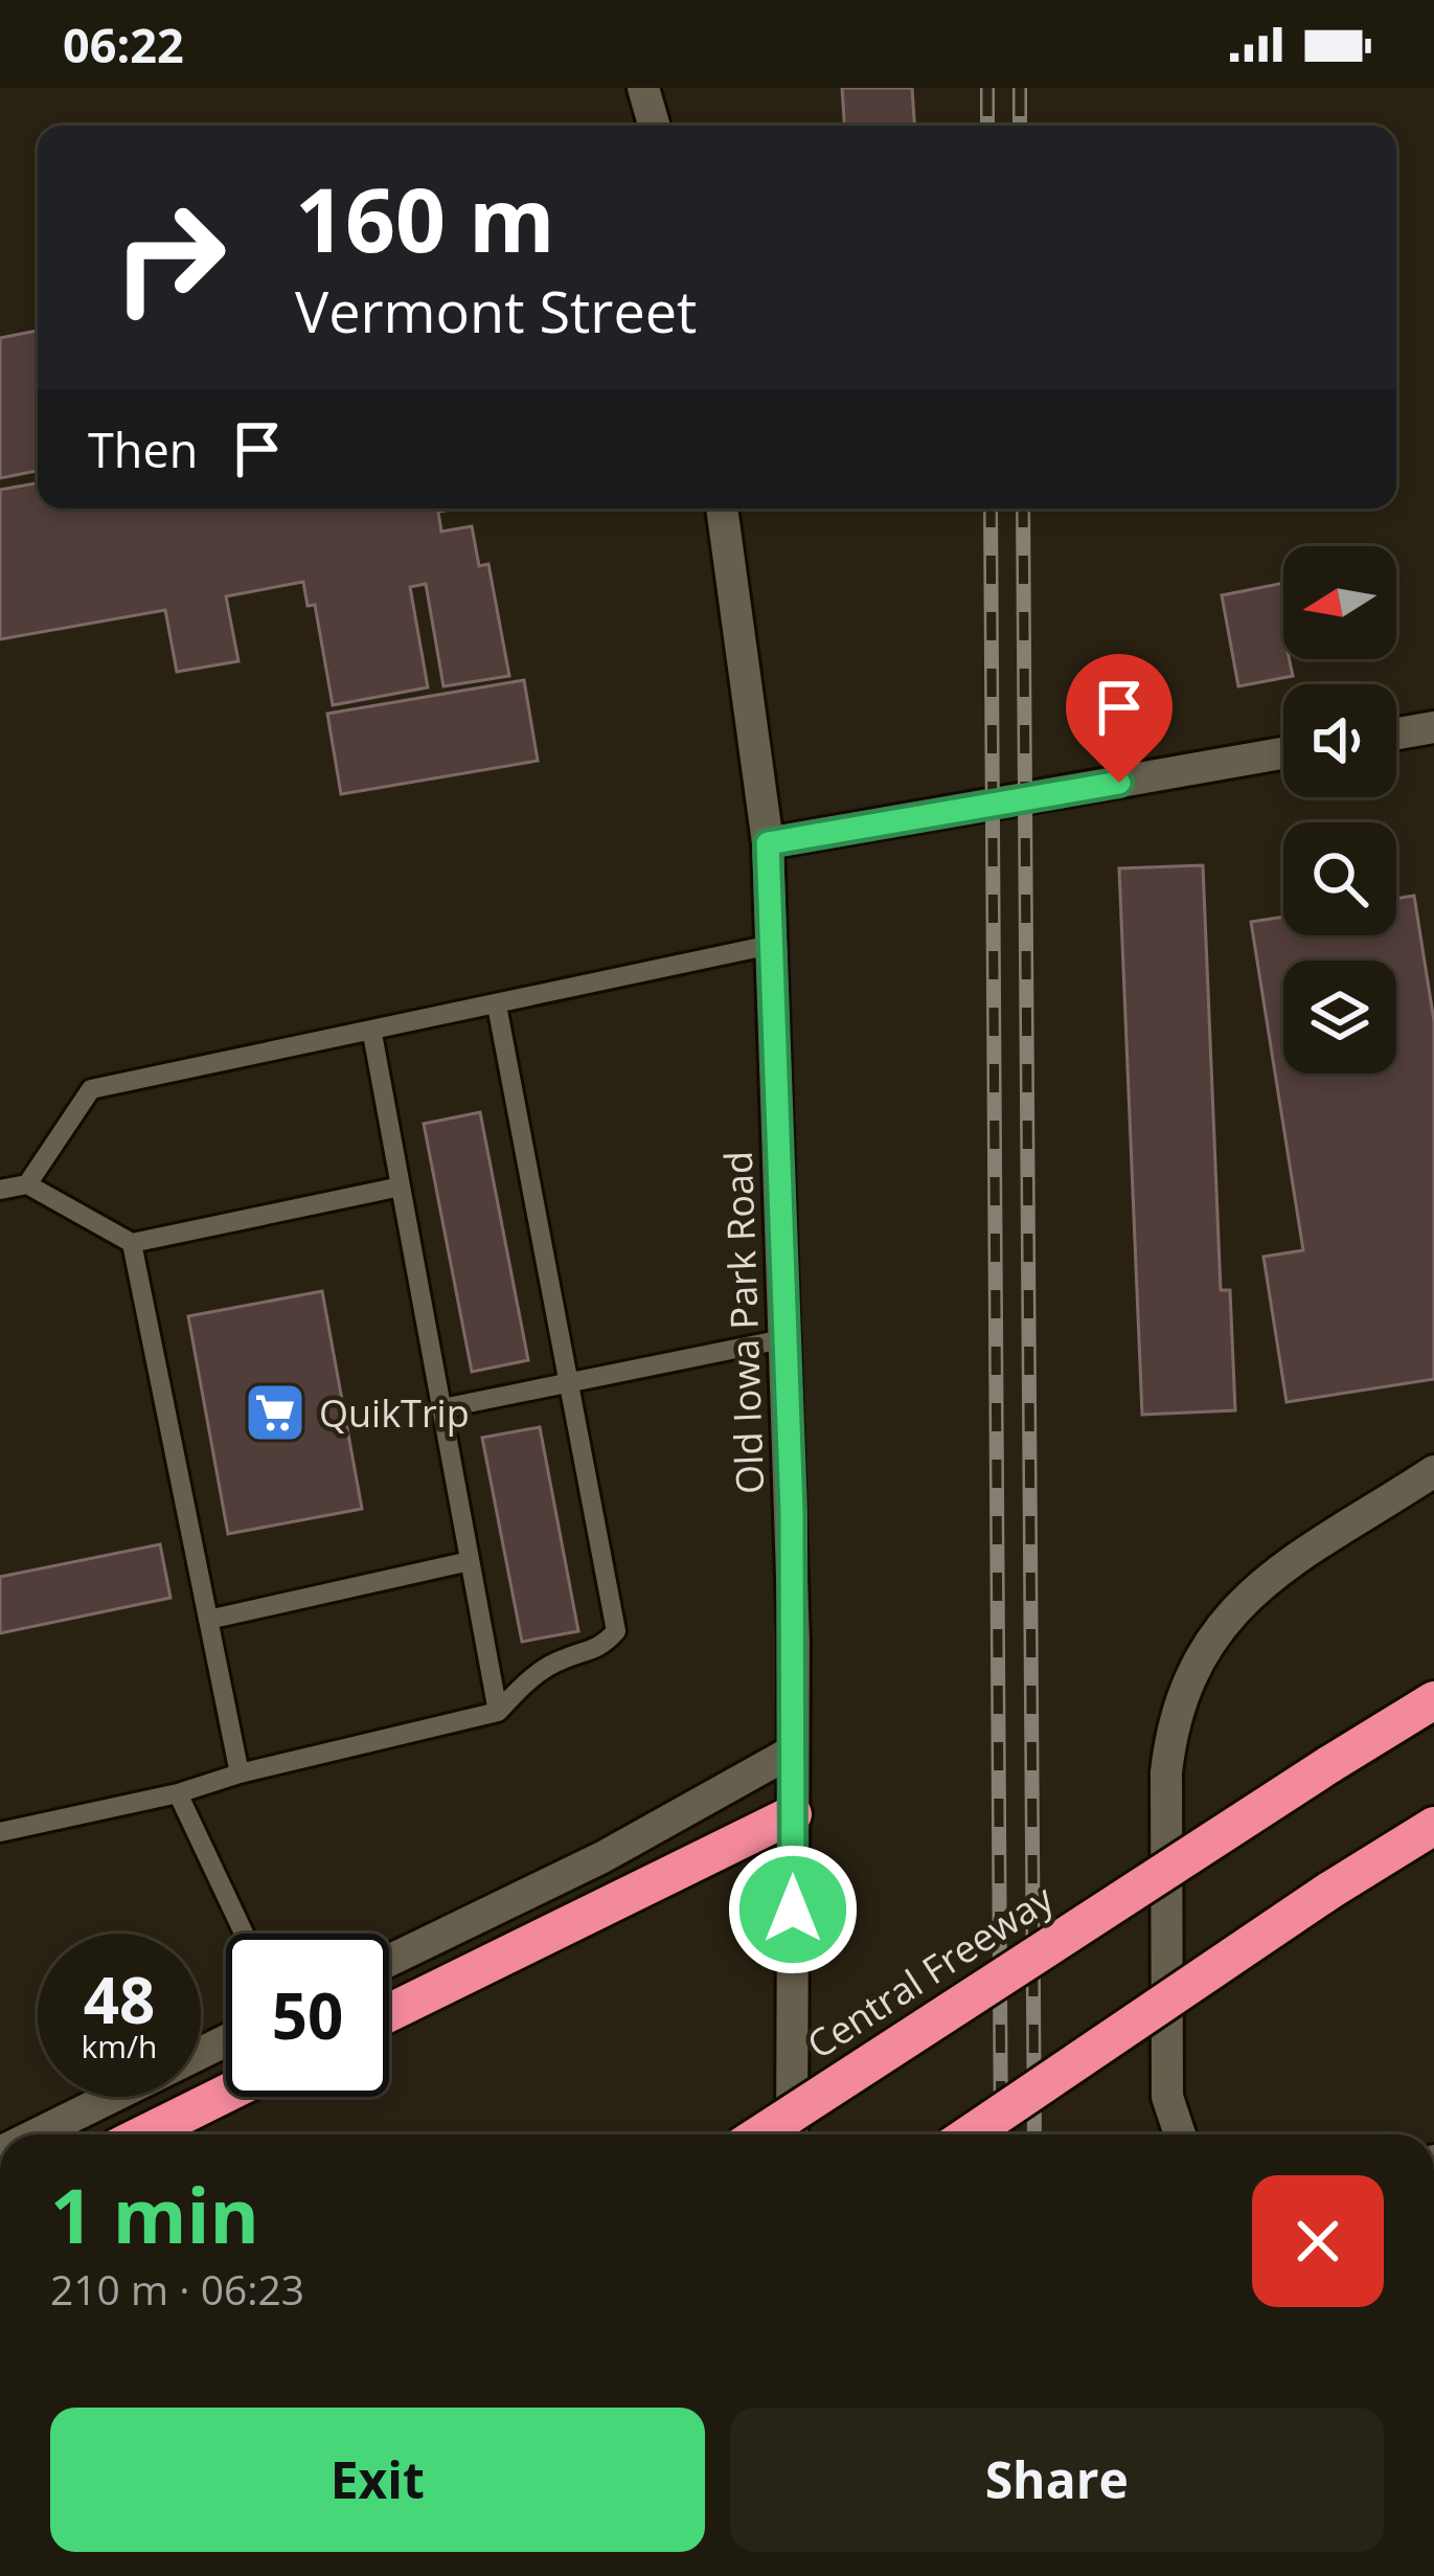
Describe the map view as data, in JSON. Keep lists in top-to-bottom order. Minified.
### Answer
{"streets":{"highway":["Central Freeway"],"main road":["Old Iowa Park Road"]},"places":{"supermarket":["QuikTrip"]},"north":"left","page":{"status":"06:22","turn":["160 m","Vermont Street"],"then":"Then","speed":"48 km/h","limit":"50","heading":["1 min","210 m · 06:23"],"buttons":["Exit","Share"]}}
